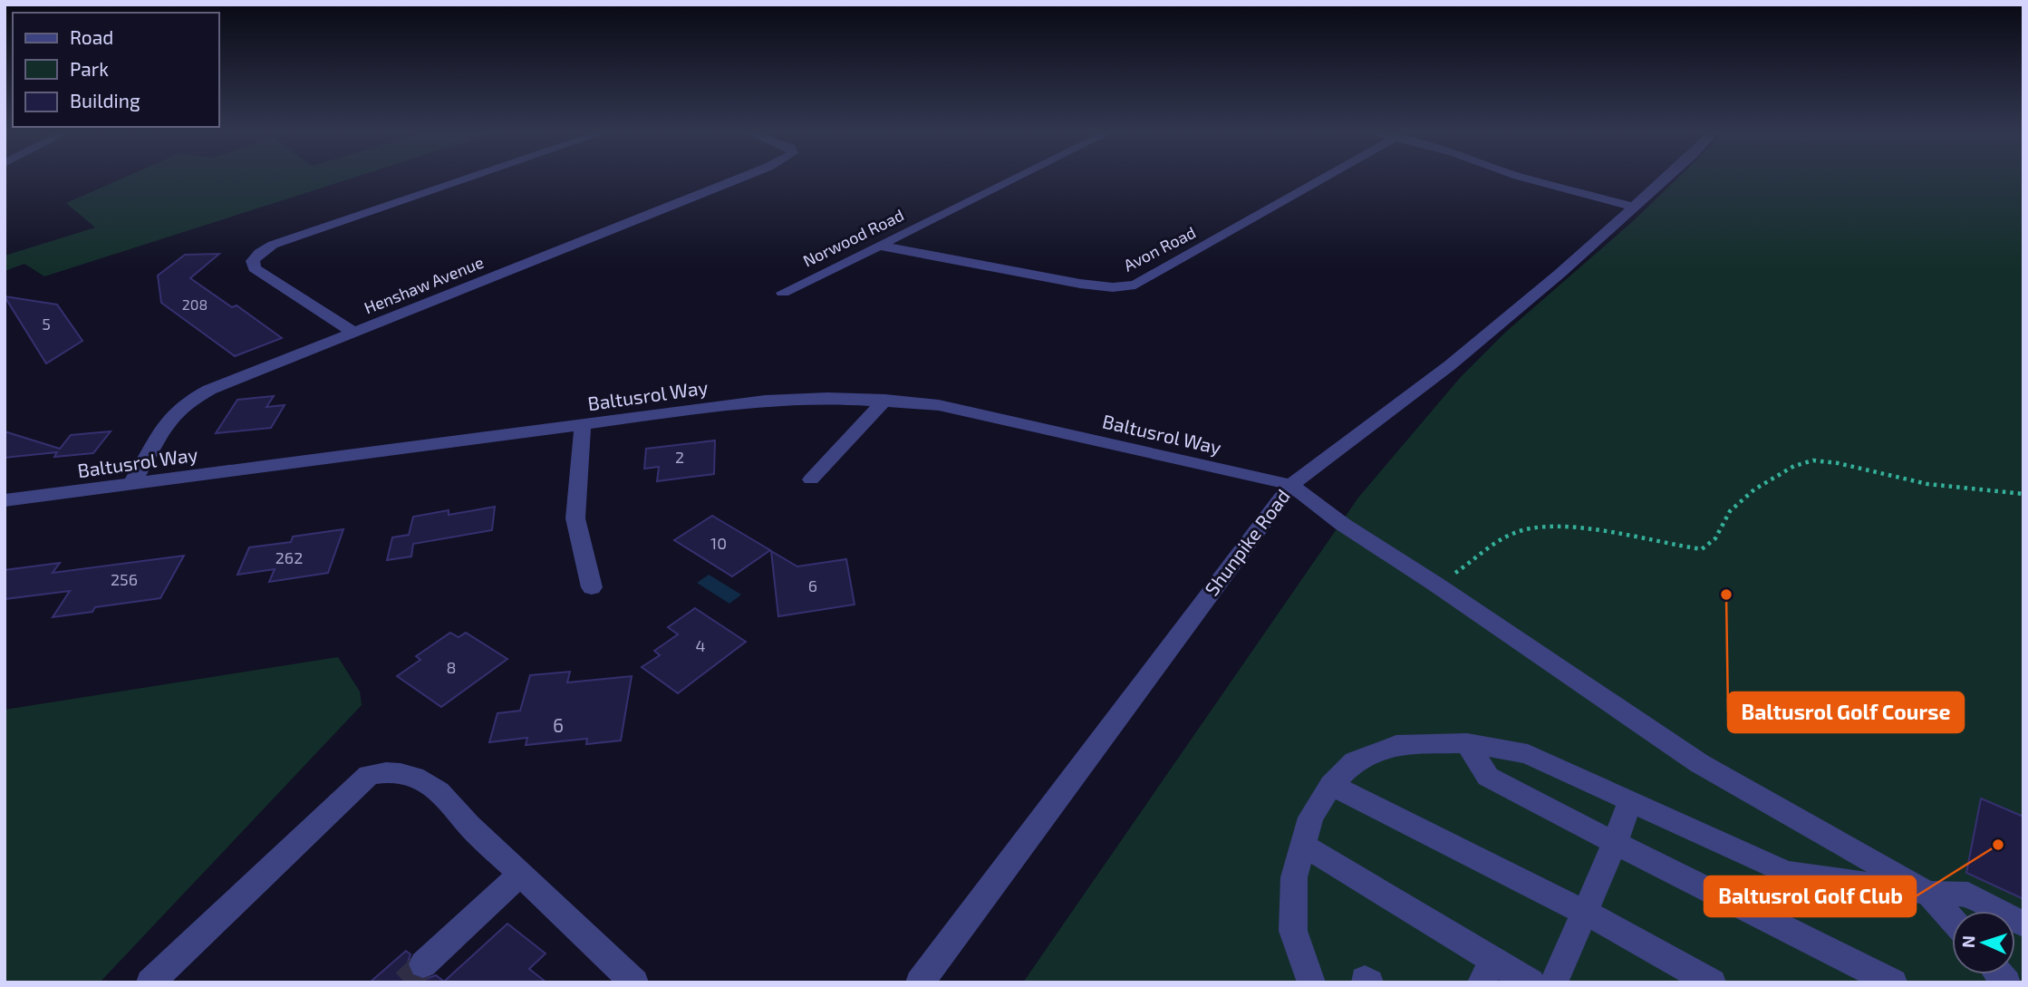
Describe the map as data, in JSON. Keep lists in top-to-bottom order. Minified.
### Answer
{"streets":{"street":["Norwood Road","Avon Road","Henshaw Avenue","Baltusrol Way","Shunpike Road"]},"crossings":[["Norwood Road","Avon Road"],["Henshaw Avenue","Baltusrol Way"],["Baltusrol Way","Shunpike Road"]],"places":["Baltusrol Golf Course","Baltusrol Golf Club"],"house_numbers":["208","5","2","10","262","256","6","4","8","6"],"legend":["Road","Park","Building"],"north":"left"}
